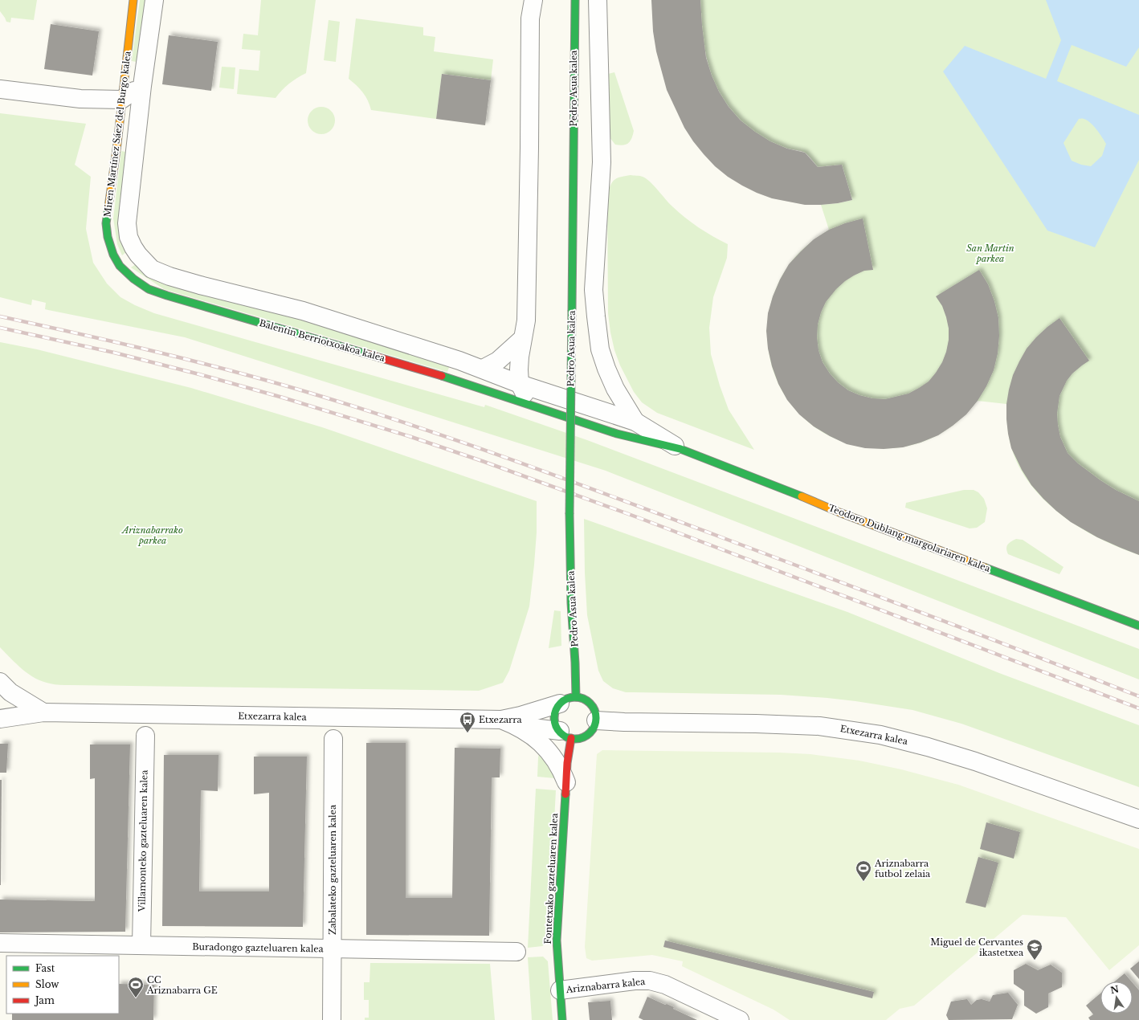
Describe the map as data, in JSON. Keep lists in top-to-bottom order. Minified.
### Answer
{"streets":{"street":["Pedro Asua kalea","Miren Martínez Sáez del Burgo kalea","Balentin Berriotxoakoa kalea","Teodoro Dublang margolariaren kalea","Etxezarra kalea","Villamonteko gazteluaren kalea","Zabalateko gazteluaren kalea","Fontetxako gazteluaren kalea","Buradongo gazteluaren kalea","Ariznabarra kalea"]},"crossings":[["Pedro Asua kalea","Etxezarra kalea"],["Pedro Asua kalea","Fontetxako gazteluaren kalea"],["Miren Martínez Sáez del Burgo kalea","Balentin Berriotxoakoa kalea"],["Balentin Berriotxoakoa kalea","Teodoro Dublang margolariaren kalea"],["Etxezarra kalea","Fontetxako gazteluaren kalea"],["Villamonteko gazteluaren kalea","Buradongo gazteluaren kalea"],["Zabalateko gazteluaren kalea","Buradongo gazteluaren kalea"],["Fontetxako gazteluaren kalea","Ariznabarra kalea"]],"parks":["San Martin parkea","Ariznabarrako parkea"],"places":{"bus stop":["Etxezarra"],"sports":["Ariznabarra futbol zelaia","CC Ariznabarra GE"],"school or university":["Miguel de Cervantes ikastetxea"]},"legend":["Fast","Slow","Jam"],"north":"top"}
